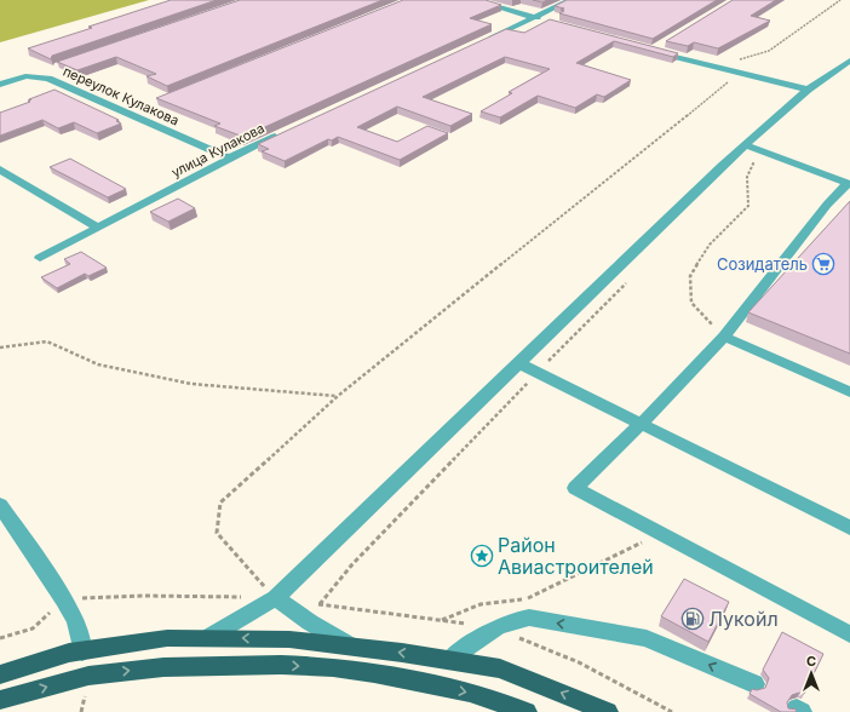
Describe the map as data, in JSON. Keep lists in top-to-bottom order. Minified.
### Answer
{"streets":{"street":["переулок Кулакова","улица Кулакова"]},"places":{"supermarket":["Созидатель"],"place":["Район Авиастроителей"],"fuel station":["Лукойл"]},"north":"top"}
